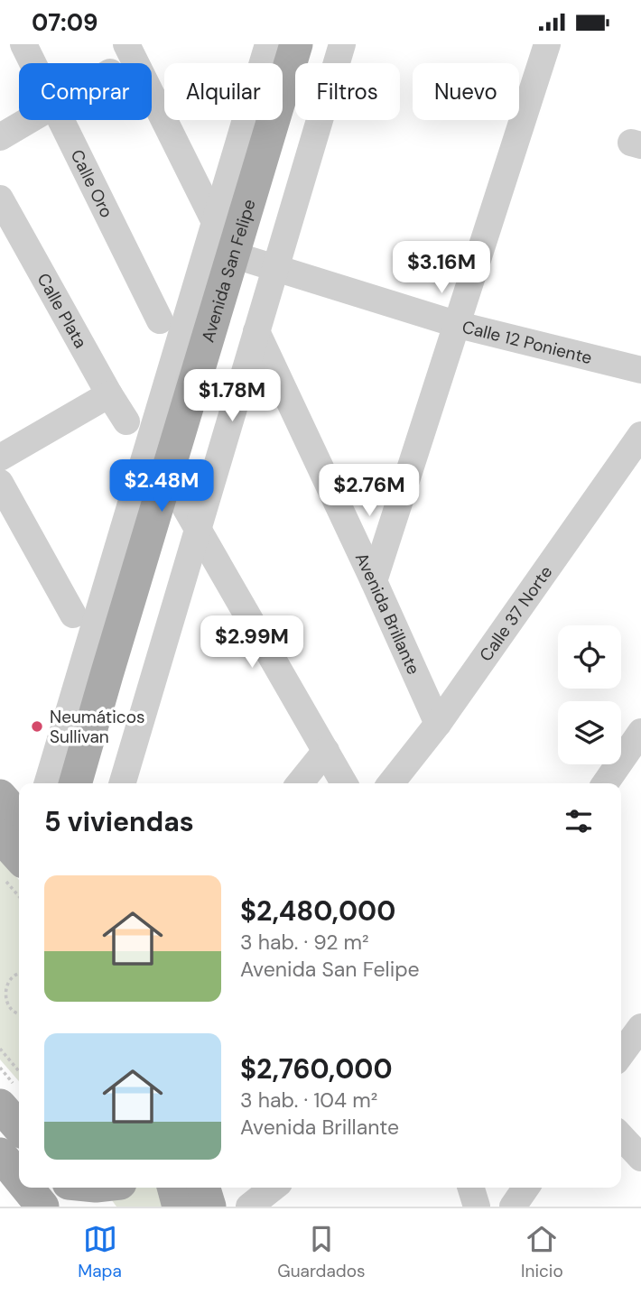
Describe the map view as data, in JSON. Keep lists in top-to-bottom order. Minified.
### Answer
{"streets":{"main road":["Avenida San Felipe"],"street":["Calle Oro","Calle Plata","Calle 12 Poniente","Avenida Brillante","Calle 37 Norte"]},"crossings":[["Avenida San Felipe","Calle 12 Poniente"],["Avenida San Felipe","Avenida Brillante"],["Avenida Brillante","Calle 37 Norte"]],"places":["Neumáticos Sullivan"],"page":{"status":"07:09","chip":["Comprar","Alquilar","Filtros","Nuevo"],"price":["$3.16M","$1.78M","$2.48M","$2.76M","$2.99M"],"heading":"5 viviendas","list":[{"name":"$2,480,000","note":"3 hab. · 92 m² · Avenida San Felipe"},{"name":"$2,760,000","note":"3 hab. · 104 m² · Avenida Brillante"}],"tabs":["Mapa","Guardados","Inicio"]}}
